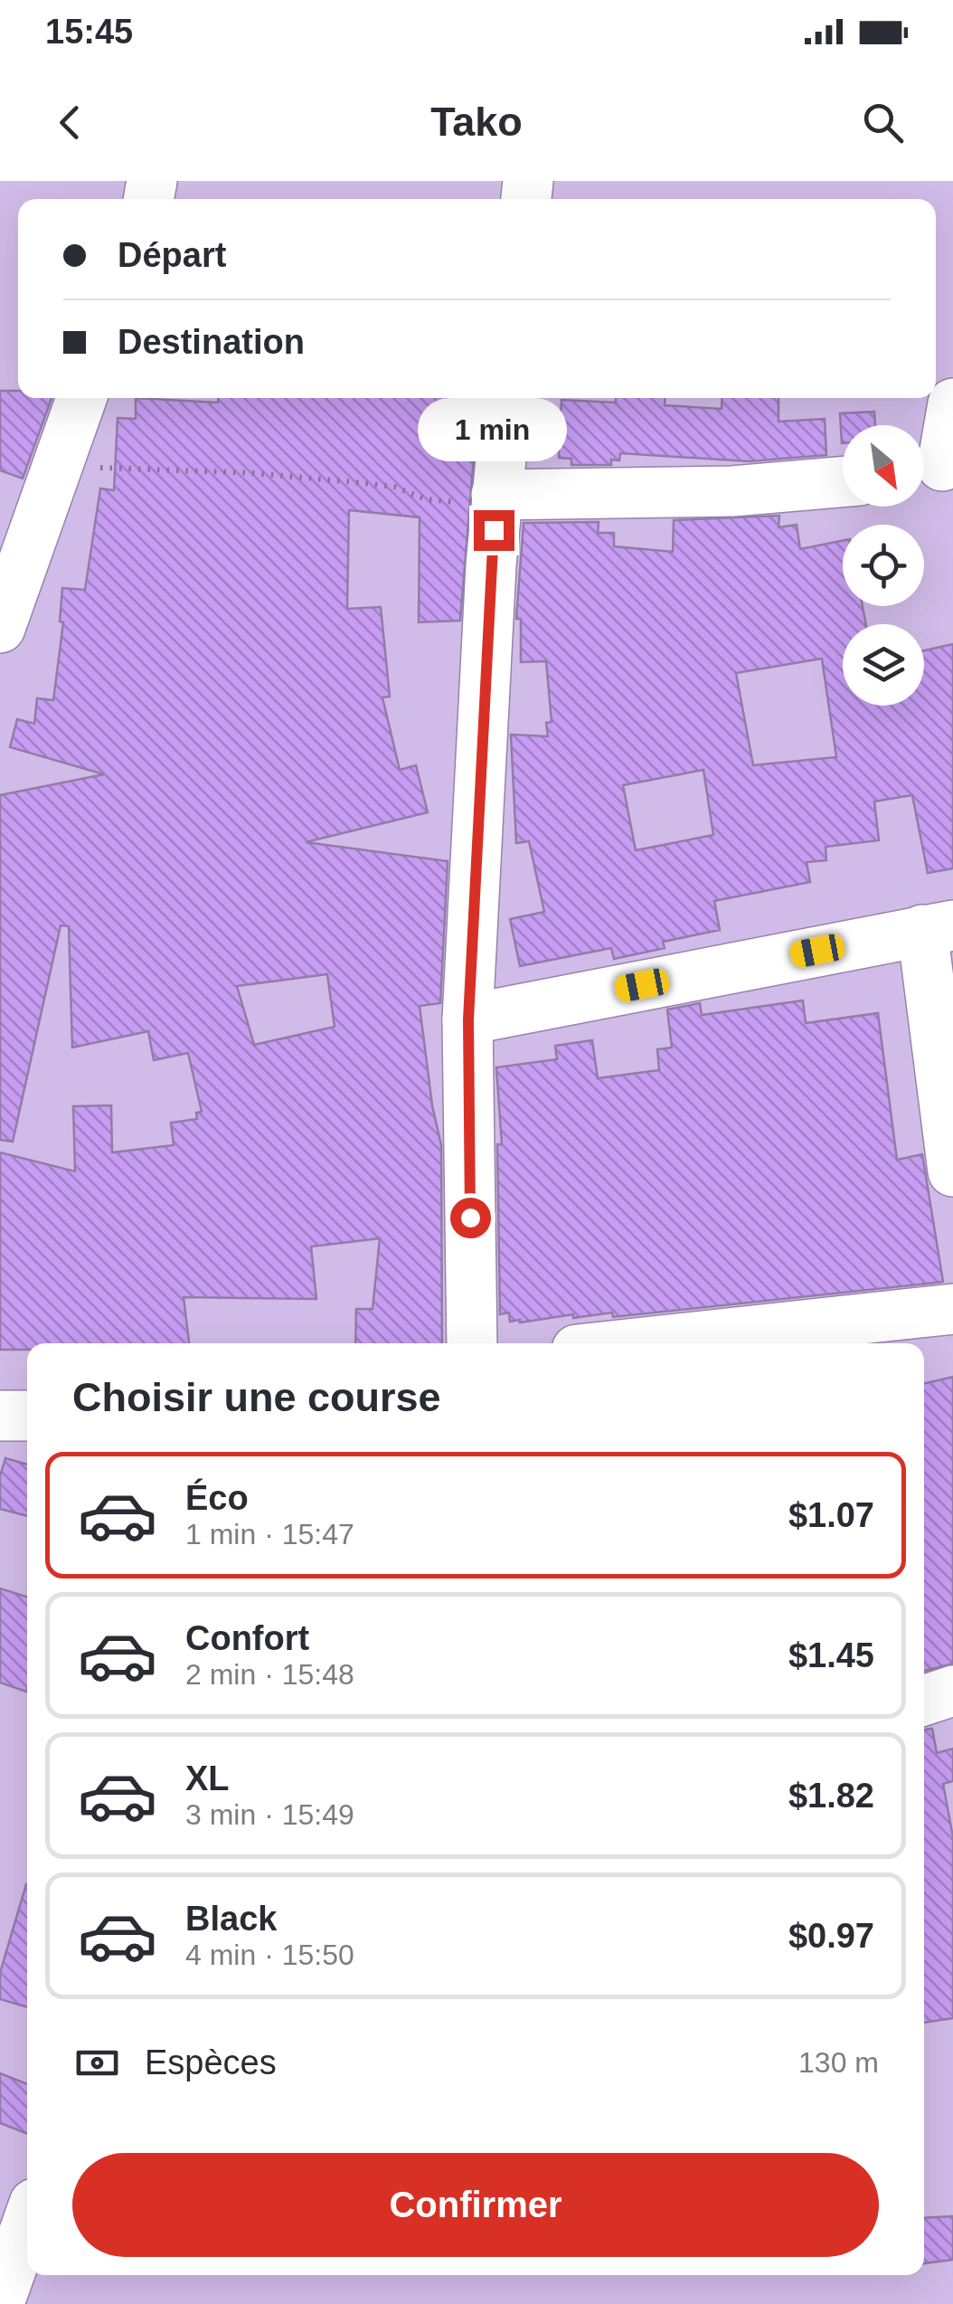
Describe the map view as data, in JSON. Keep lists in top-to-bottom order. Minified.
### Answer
{"north":"bottom right","page":{"status":"15:45","header":"Tako","banner":["Départ","Destination"],"bubble":"1 min","heading":"Choisir une course","list":[{"name":"Éco","note":"1 min · 15:47","value":"$1.07"},{"name":"Confort","note":"2 min · 15:48","value":"$1.45"},{"name":"XL","note":"3 min · 15:49","value":"$1.82"},{"name":"Black","note":"4 min · 15:50","value":"$0.97"}],"pay":["Espèces","130 m"],"buttons":"Confirmer"}}
